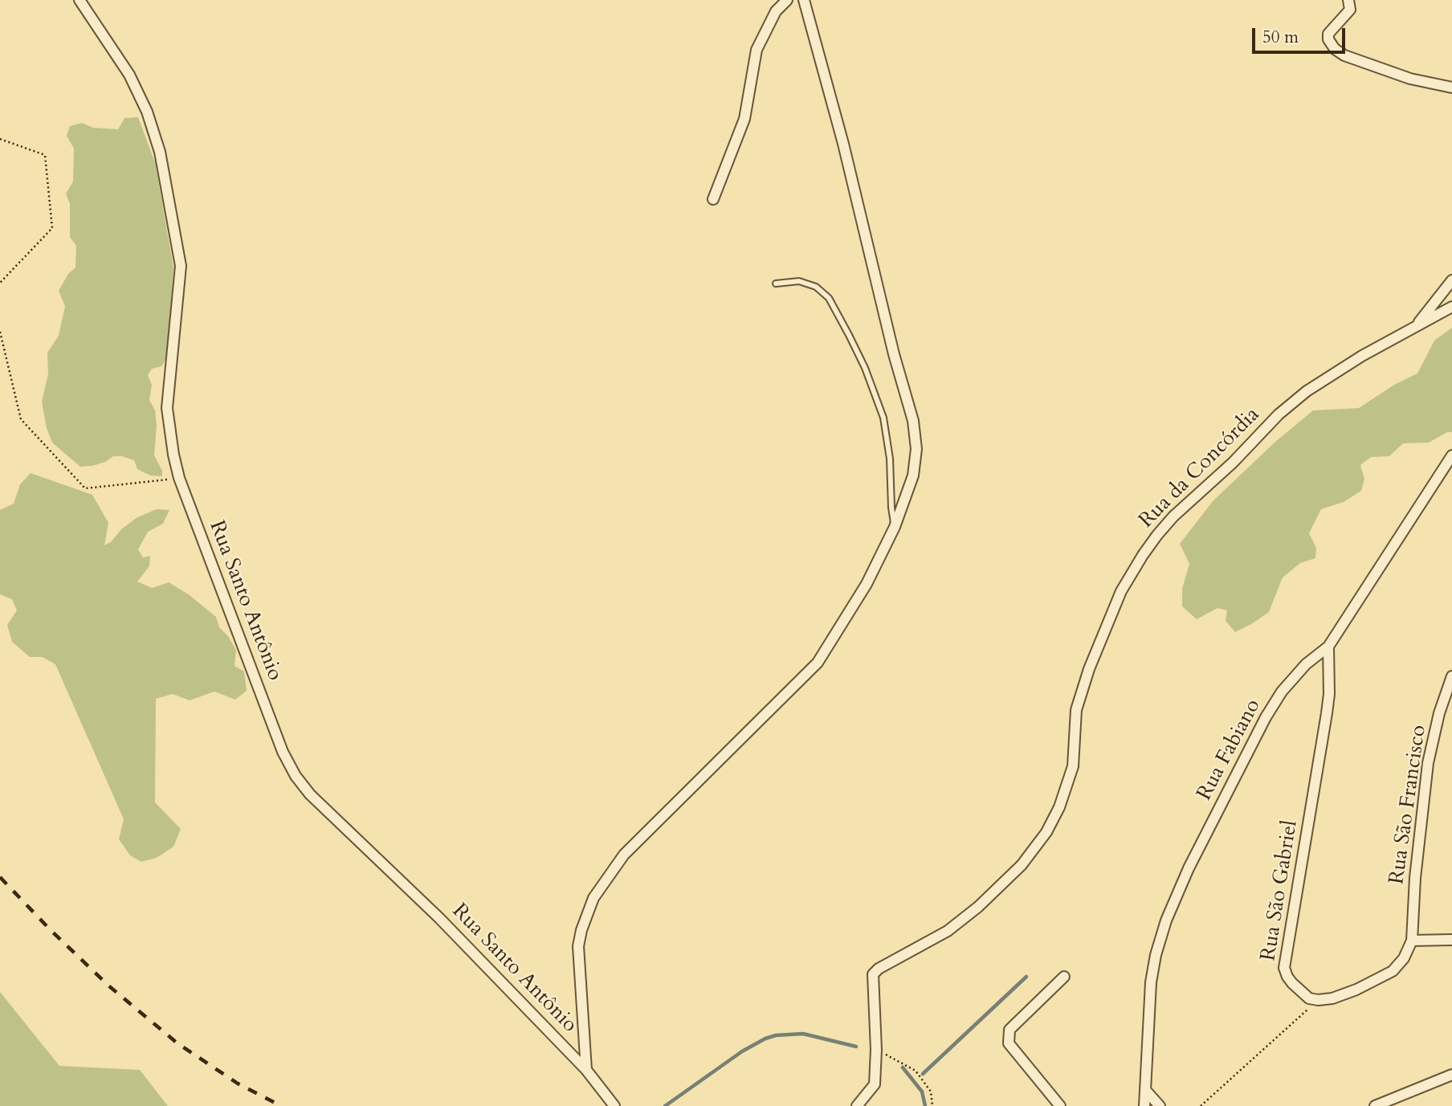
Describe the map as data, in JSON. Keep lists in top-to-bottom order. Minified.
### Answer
{"streets":{"street":["Rua da Concórdia","Rua Santo Antônio","Rua Fabiano","Rua São Francisco","Rua São Gabriel"]},"crossings":[["Rua Fabiano","Rua São Gabriel"]],"scale_bar":"50 m"}
